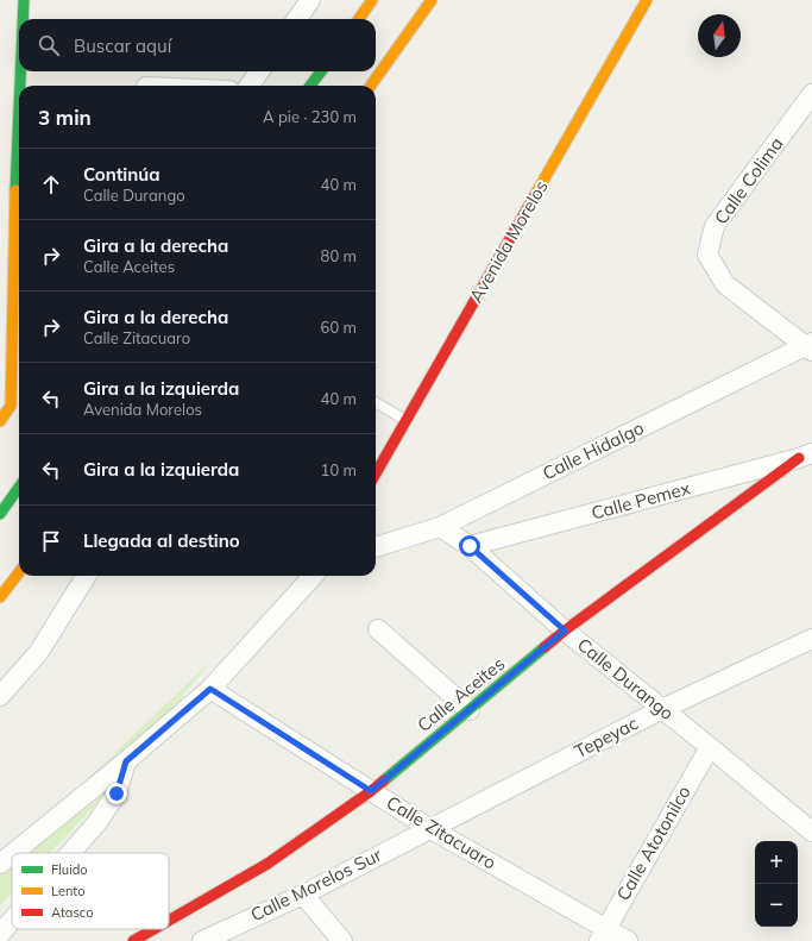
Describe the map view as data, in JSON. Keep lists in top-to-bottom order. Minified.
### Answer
{"streets":{"main road":["Avenida Morelos","Calle Aceites"],"street":["Calle Colima","Calle Hidalgo","Calle Pemex","Calle Durango","Tepeyac","Calle Zitacuaro","Calle Atotonilco","Calle Morelos Sur"]},"crossings":[["Calle Colima","Calle Hidalgo"],["Calle Hidalgo","Calle Durango"],["Calle Pemex","Calle Durango"],["Calle Pemex","Calle Aceites"],["Calle Durango","Calle Aceites"],["Calle Durango","Tepeyac"],["Calle Durango","Calle Atotonilco"],["Calle Aceites","Calle Zitacuaro"],["Tepeyac","Calle Zitacuaro"],["Tepeyac","Calle Morelos Sur"],["Calle Zitacuaro","Calle Atotonilco"],["Calle Zitacuaro","Calle Morelos Sur"]],"legend":["Fluido","Lento","Atasco"],"north":"top","page":{"search":"Buscar aquí","heading":["3 min","A pie · 230 m"],"list":[["Continúa","Calle Durango","40 m"],["Gira a la derecha","Calle Aceites","80 m"],["Gira a la derecha","Calle Zitacuaro","60 m"],["Gira a la izquierda","Avenida Morelos","40 m"],["Gira a la izquierda","10 m"],"Llegada al destino"],"map_buttons":["+","−"]}}
